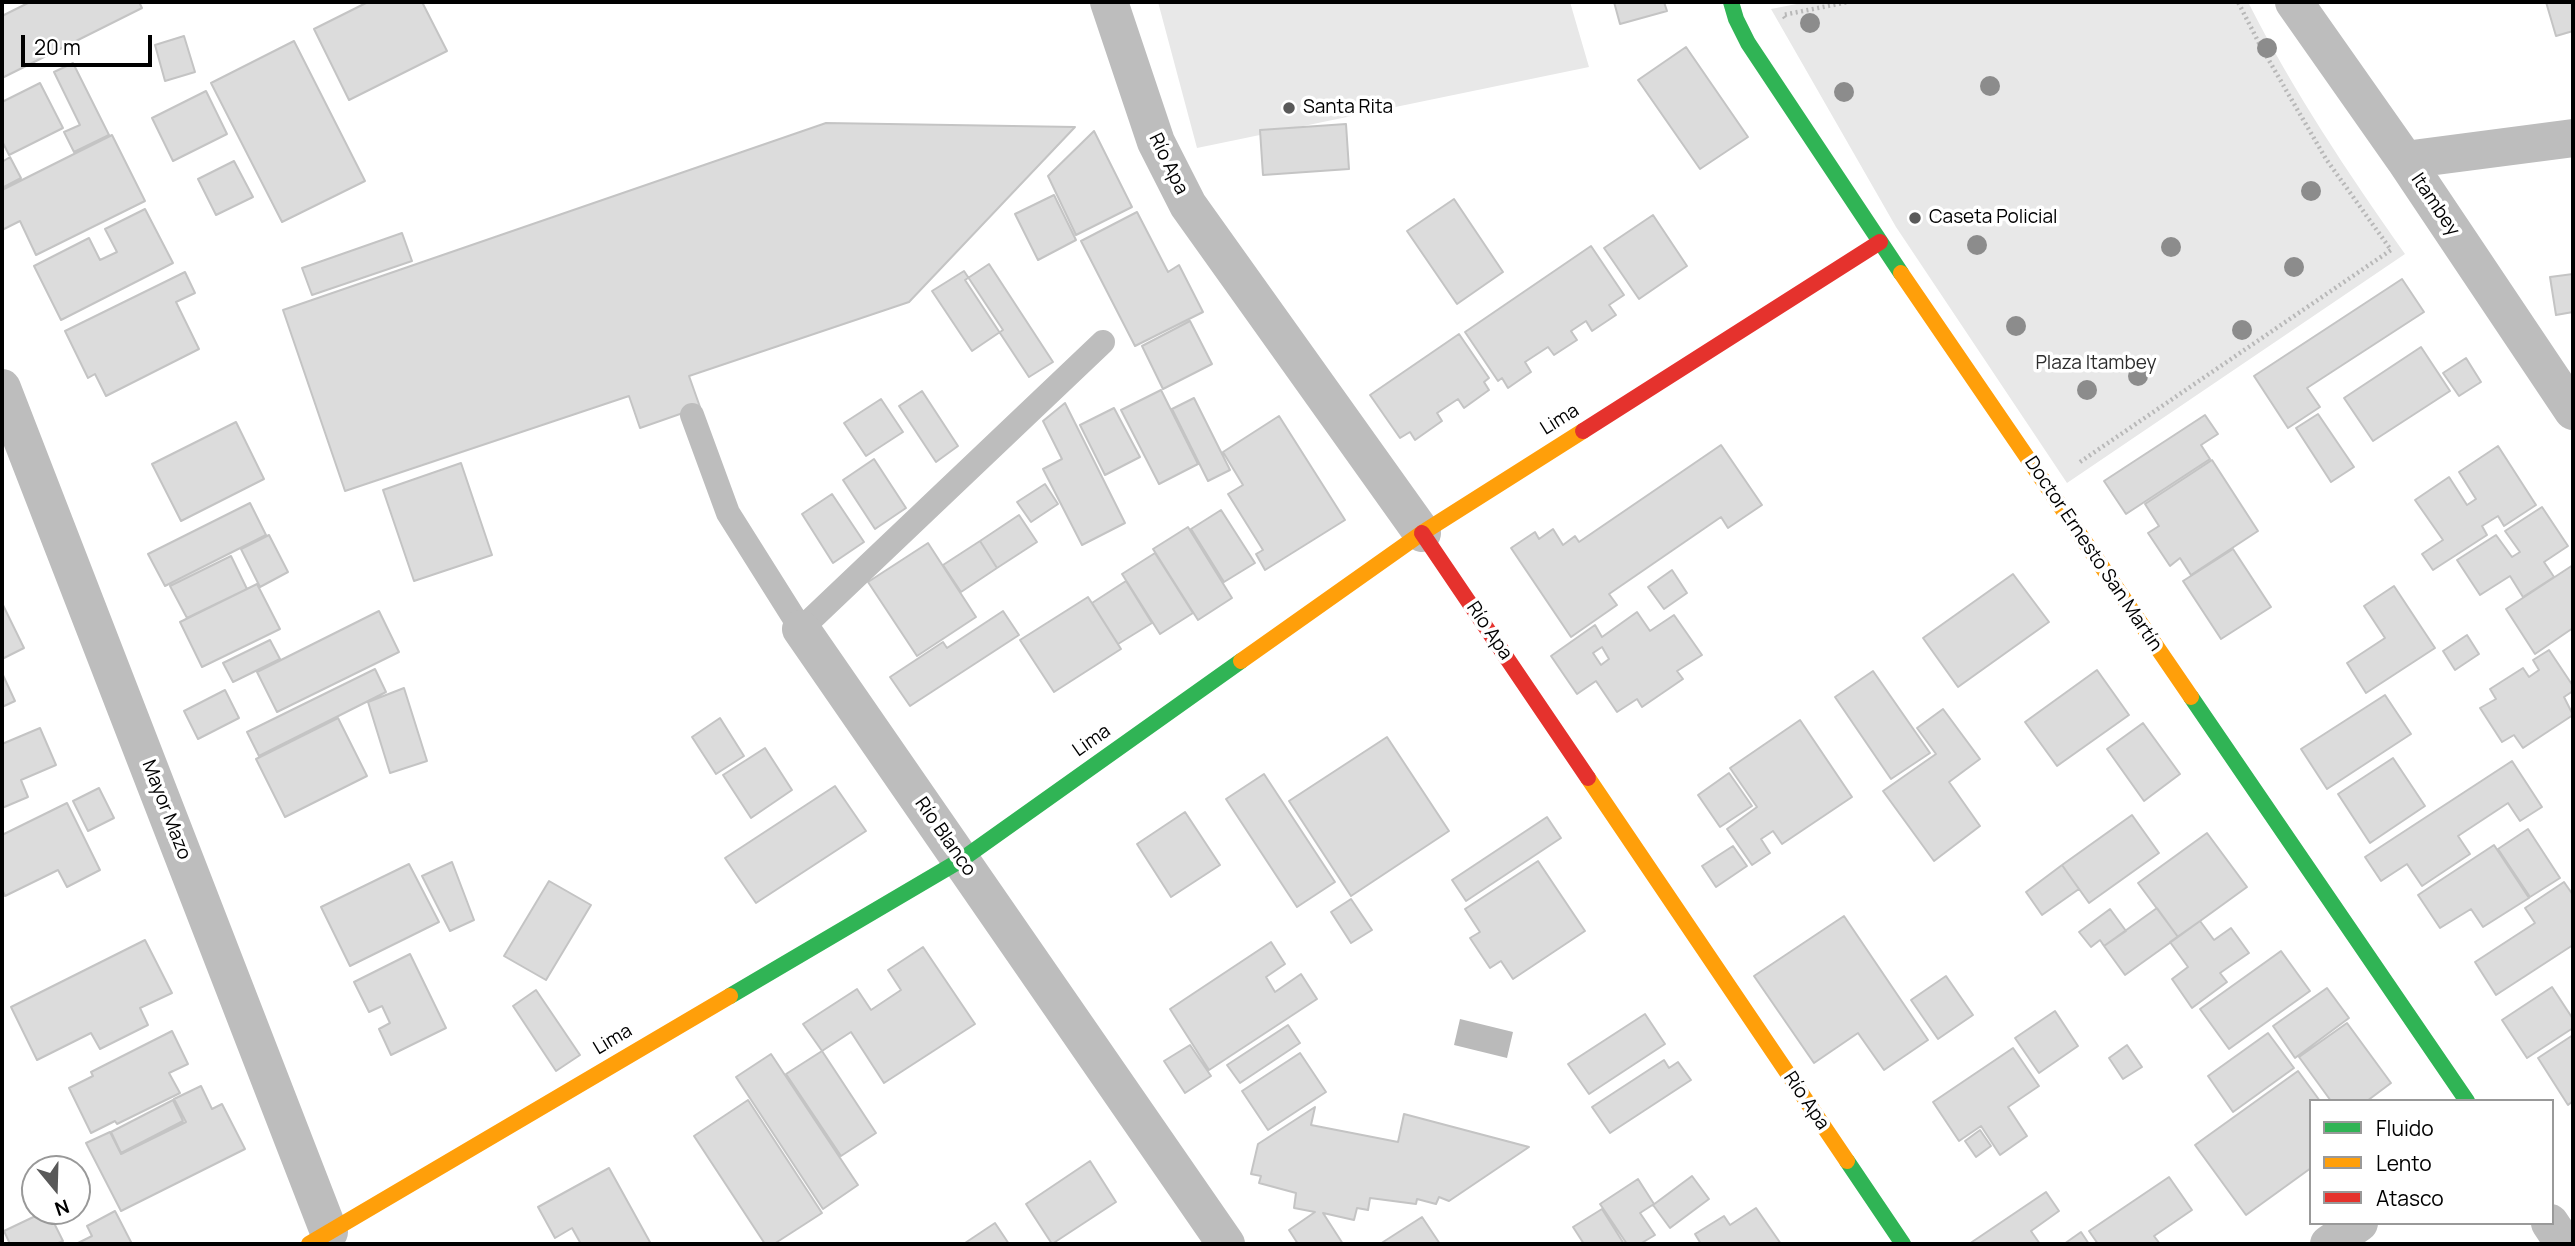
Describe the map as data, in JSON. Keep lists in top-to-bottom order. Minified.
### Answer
{"streets":{"street":["Río Apa","Itambey","Lima","Doctor Ernesto San Martín","Mayor Mazo","Río Blanco"]},"crossings":[["Río Apa","Lima"],["Lima","Doctor Ernesto San Martín"],["Lima","Mayor Mazo"],["Lima","Río Blanco"]],"parks":["Plaza Itambey"],"places":["Santa Rita","Caseta Policial"],"legend":["Fluido","Lento","Atasco"],"scale_bar":"20 m","north":"bottom"}
